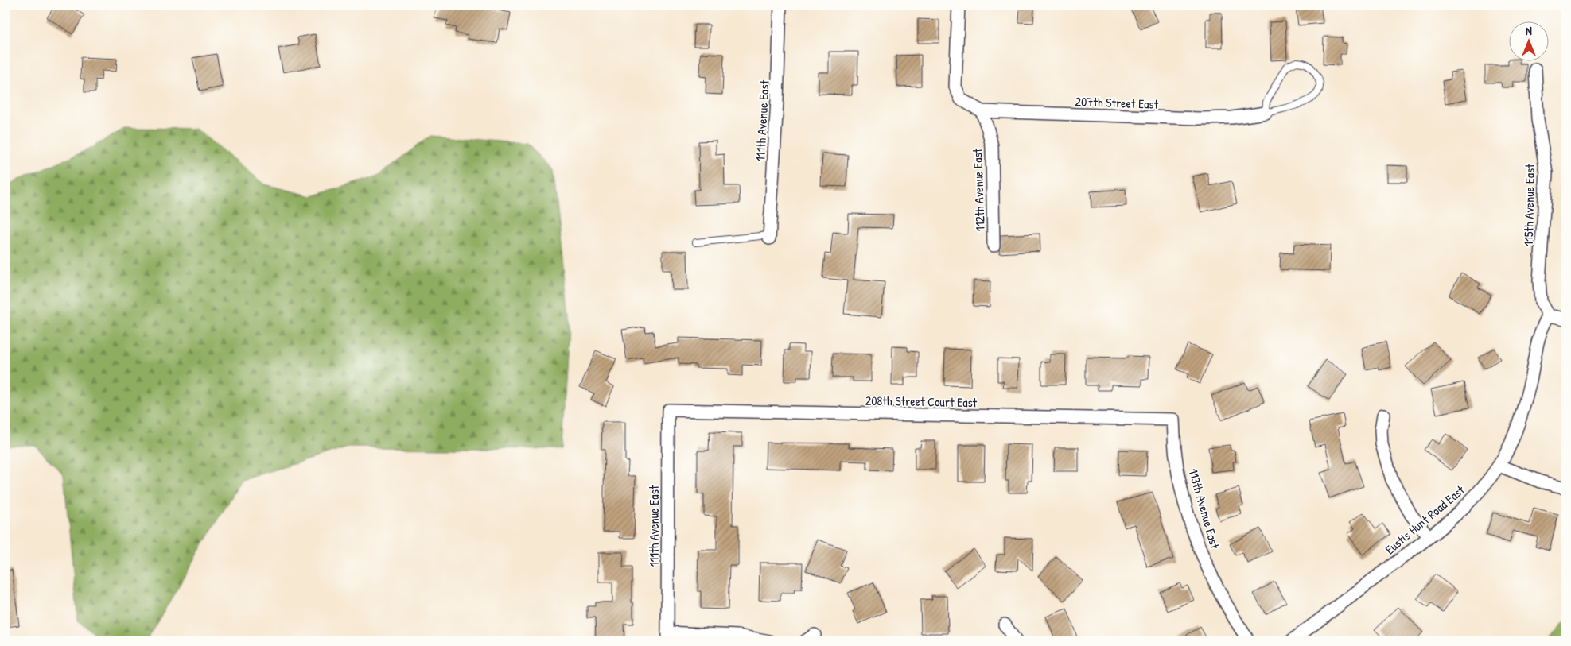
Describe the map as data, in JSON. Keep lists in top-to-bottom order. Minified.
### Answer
{"streets":{"street":["207th Street East","111th Avenue East","112th Avenue East","115th Avenue East","208th Street Court East","113th Avenue East","Eustis Hunt Road East"]},"crossings":[["207th Street East","112th Avenue East"],["111th Avenue East","208th Street Court East"],["115th Avenue East","Eustis Hunt Road East"],["208th Street Court East","113th Avenue East"]],"north":"top"}
